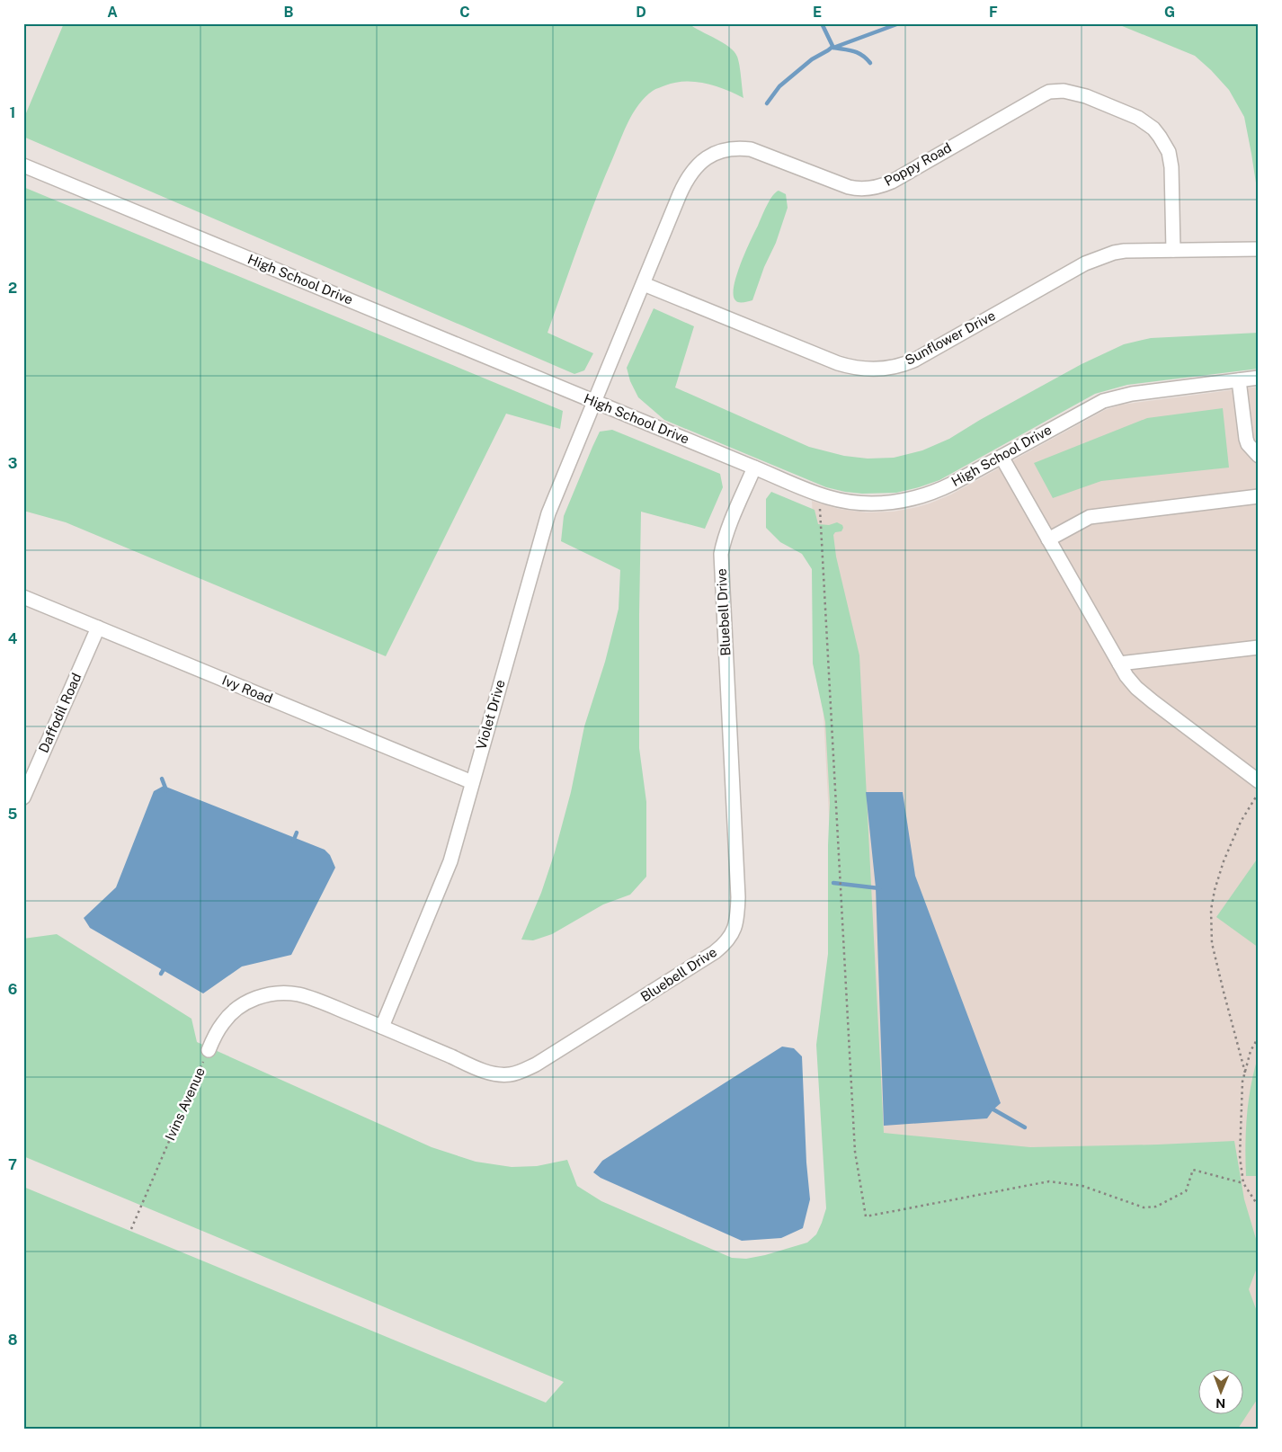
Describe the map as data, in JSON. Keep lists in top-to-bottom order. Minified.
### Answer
{"streets":{"street":["Poppy Road","High School Drive","Sunflower Drive","Bluebell Drive","Ivy Road","Daffodil Road","Violet Drive","Ivins Avenue"]},"crossings":[["Poppy Road","High School Drive"],["Poppy Road","Sunflower Drive"],["Poppy Road","Violet Drive"],["High School Drive","Bluebell Drive"],["High School Drive","Violet Drive"],["Bluebell Drive","Violet Drive"],["Bluebell Drive","Ivins Avenue"],["Ivy Road","Daffodil Road"],["Ivy Road","Violet Drive"]],"north":"bottom","grid":{"columns":["A","B","C","D","E","F","G"],"rows":["1","2","3","4","5","6","7","8"]}}
